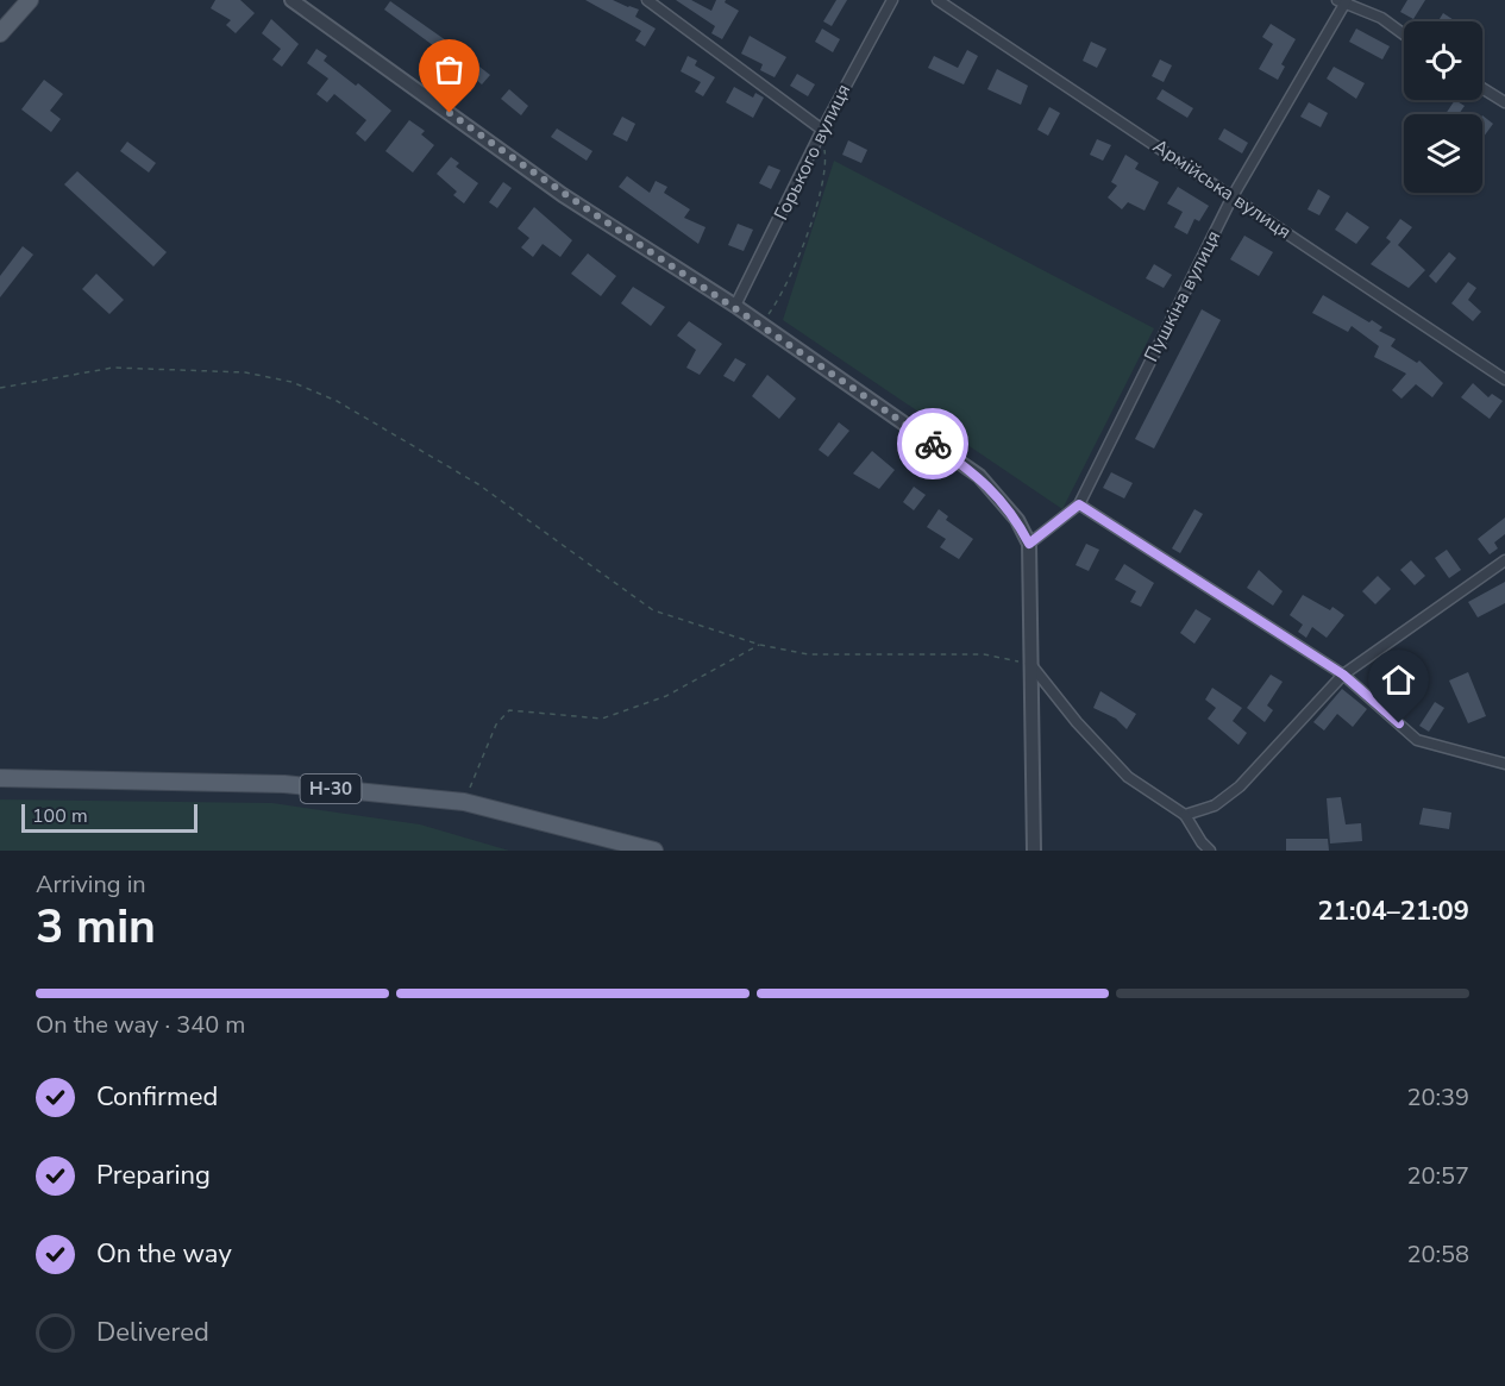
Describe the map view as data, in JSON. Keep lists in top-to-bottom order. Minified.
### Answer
{"streets":{"main road":["Н-30"],"street":["Горького вулиця","Армійська вулиця","Пушкіна вулиця"]},"crossings":[["Армійська вулиця","Пушкіна вулиця"]],"scale_bar":"100 m","page":{"scale":"100 m","heading":["3 min","Arriving in","21:04–21:09"],"bar":"On the way · 340 m","list":[["Confirmed","20:39"],["Preparing","20:57"],["On the way","20:58"],"Delivered"]}}
